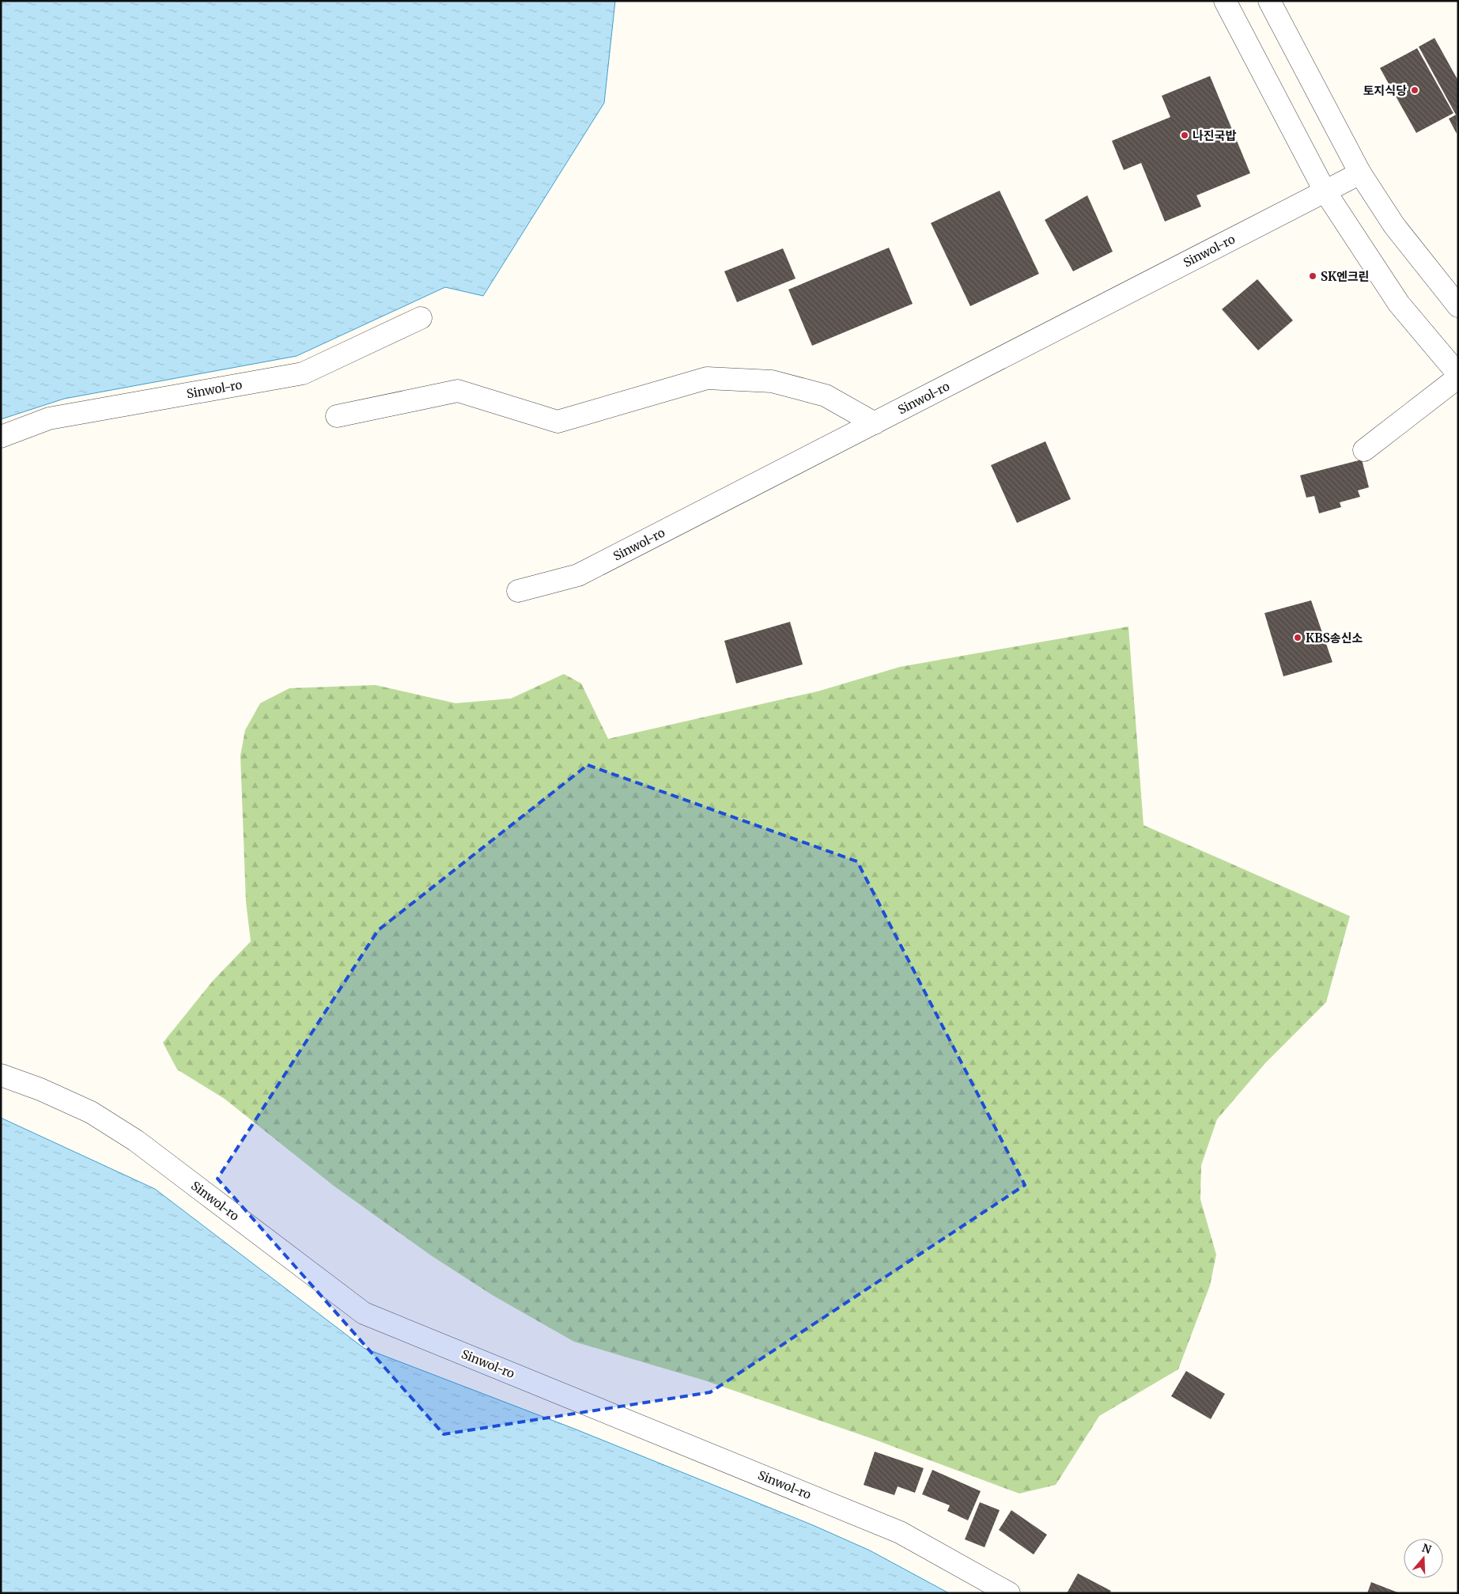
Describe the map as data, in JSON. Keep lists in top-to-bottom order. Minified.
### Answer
{"streets":{"street":["Sinwol-ro"]},"places":["토지식당","나진국밥","SK엔크린","KBS송신소"],"north":"top"}
